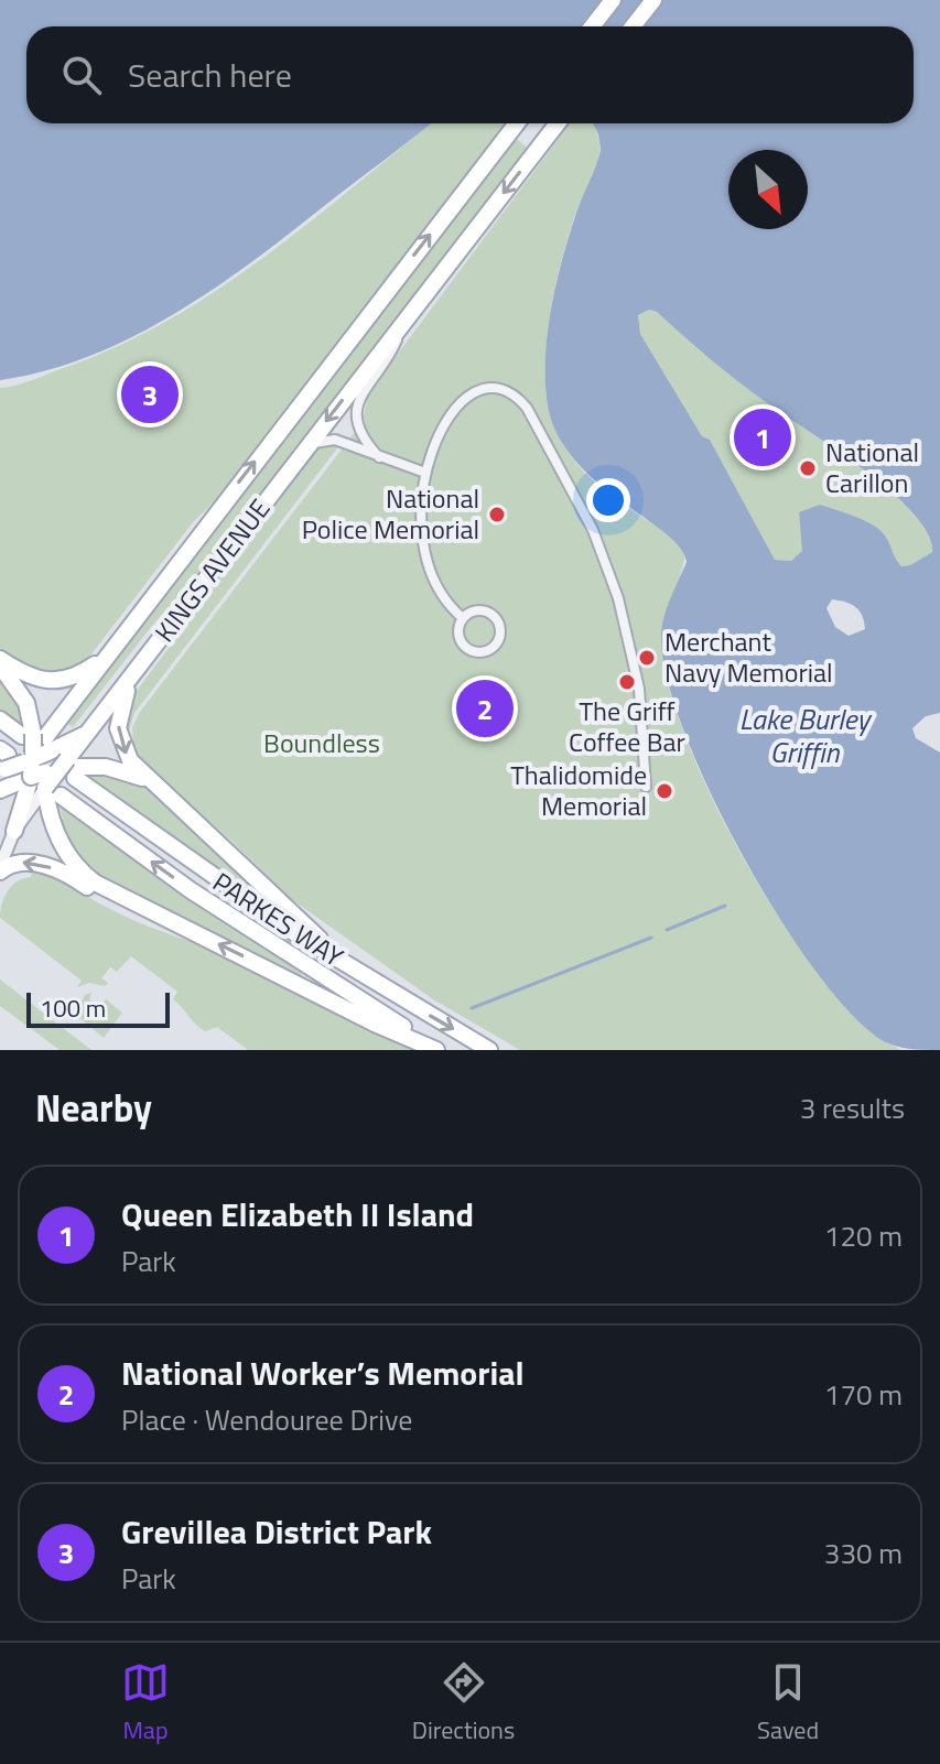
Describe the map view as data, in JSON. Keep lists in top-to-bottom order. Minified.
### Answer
{"streets":{"main road":["KINGS AVENUE","PARKES WAY"]},"crossings":[["KINGS AVENUE","PARKES WAY"]],"water":["Lake Burley Griffin"],"parks":["Boundless"],"places":["National Carillon","National Police Memorial","Merchant Navy Memorial","The Griff Coffee Bar","Thalidomide Memorial"],"scale_bar":"100 m","north":"bottom right","page":{"search":"Search here","pins":["3","1","2"],"scale":"100 m","heading":["Nearby","3 results"],"list":[{"mark":"1","name":"Queen Elizabeth II Island","note":"Park","value":"120 m"},{"mark":"2","name":"National Worker’s Memorial","note":"Place · Wendouree Drive","value":"170 m"},{"mark":"3","name":"Grevillea District Park","note":"Park","value":"330 m"}],"nav":["Map","Directions","Saved"]}}
